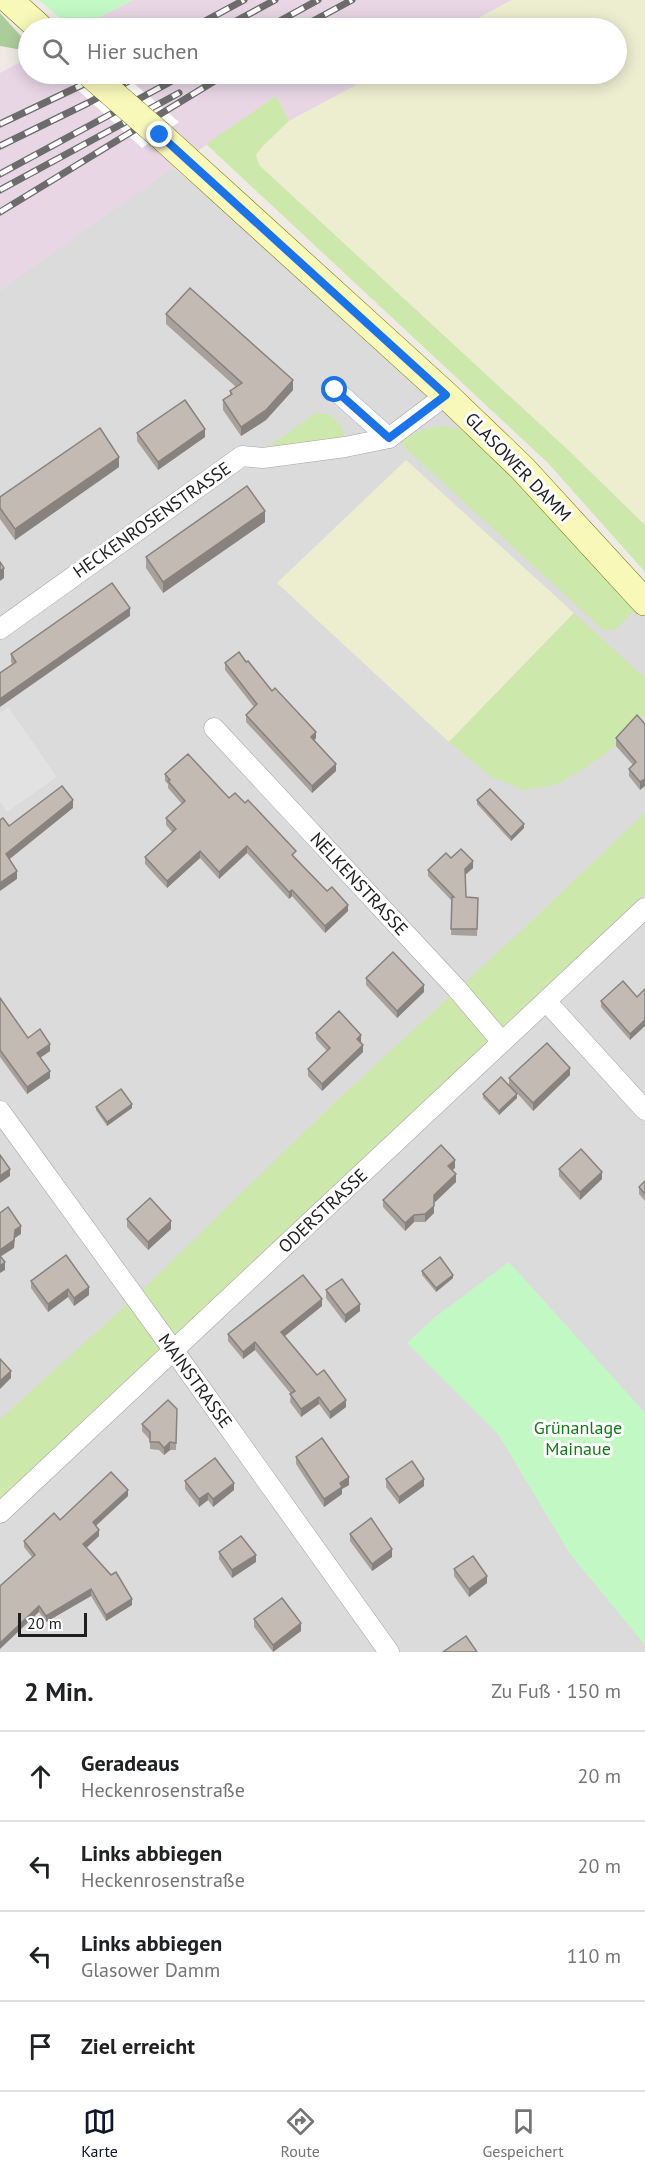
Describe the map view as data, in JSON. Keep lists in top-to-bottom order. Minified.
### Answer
{"streets":{"street":["GLASOWER DAMM","HECKENROSENSTRASSE","NELKENSTRASSE","ODERSTRASSE","MAINSTRASSE"]},"crossings":[["GLASOWER DAMM","HECKENROSENSTRASSE"],["NELKENSTRASSE","ODERSTRASSE"],["ODERSTRASSE","MAINSTRASSE"]],"parks":["Grünanlage Mainaue"],"scale_bar":"20 m","page":{"search":"Hier suchen","scale":"20 m","heading":["2 Min.","Zu Fuß · 150 m"],"list":[["Geradeaus","Heckenrosenstraße","20 m"],["Links abbiegen","Heckenrosenstraße","20 m"],["Links abbiegen","Glasower Damm","110 m"],"Ziel erreicht"],"nav":["Karte","Route","Gespeichert"]}}
